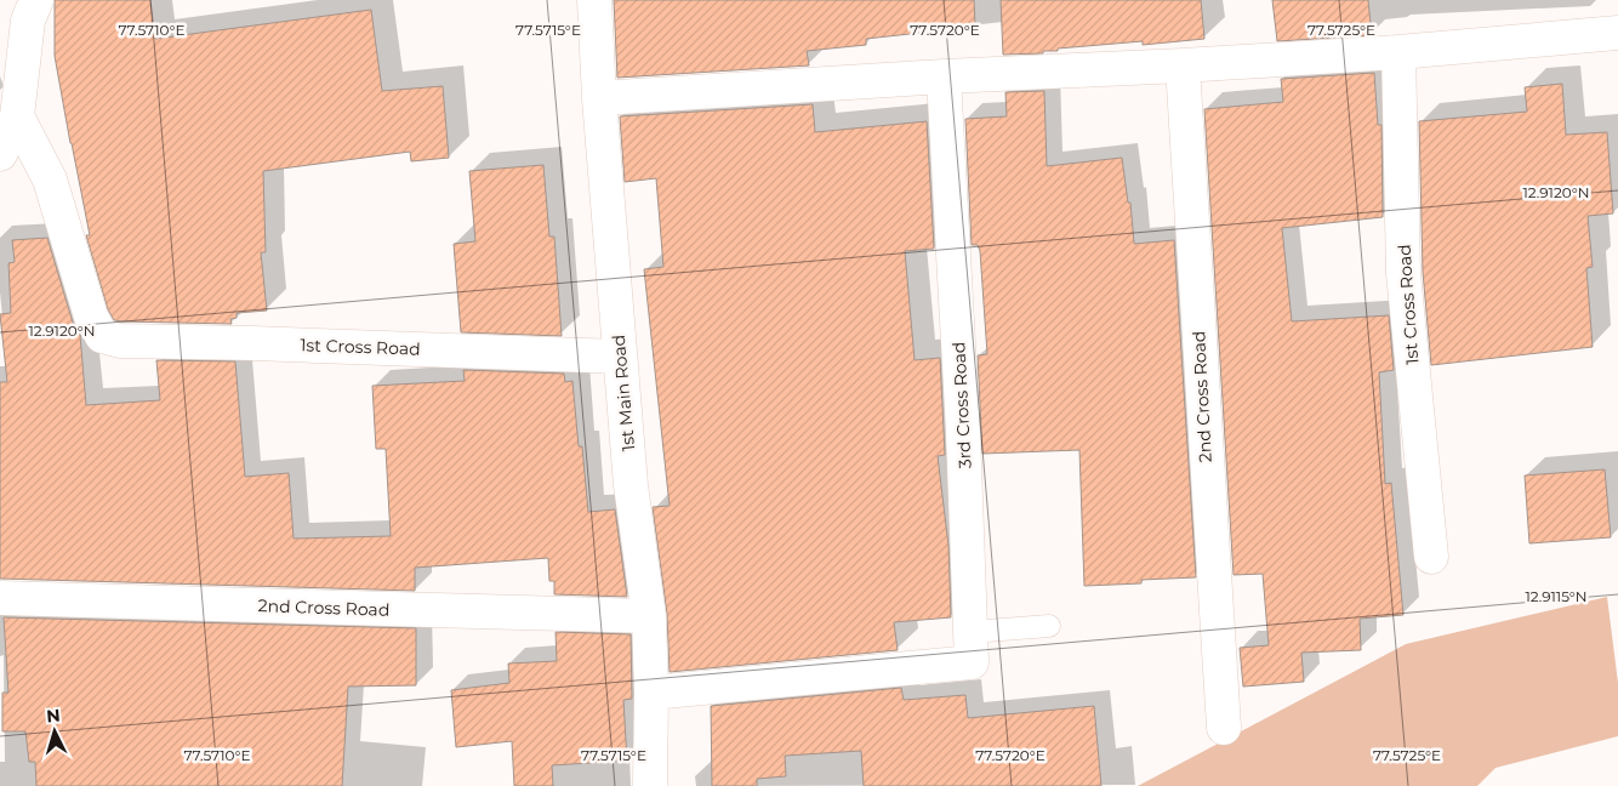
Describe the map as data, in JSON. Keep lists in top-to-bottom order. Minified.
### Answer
{"streets":{"street":["1st Cross Road","1st Main Road","2nd Cross Road","3rd Cross Road"]},"crossings":[["1st Cross Road","1st Main Road"],["1st Main Road","2nd Cross Road"]],"north":"top","coordinates":["77.5710°E","77.5715°E","77.5720°E","77.5725°E","12.9120°N","12.9115°N"]}
